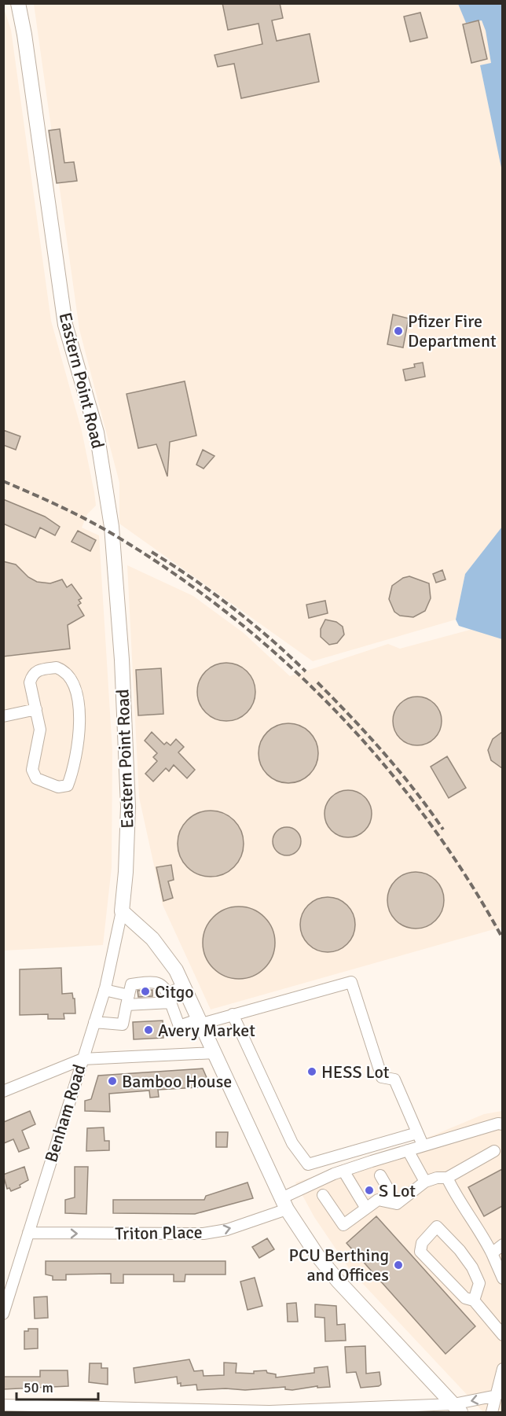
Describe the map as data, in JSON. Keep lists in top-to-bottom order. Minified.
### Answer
{"streets":{"main road":["Eastern Point Road"],"street":["Benham Road","Triton Place"]},"crossings":[["Eastern Point Road","Benham Road"],["Benham Road","Triton Place"]],"one_way":["Triton Place"],"places":["Pfizer Fire Department","Citgo","Avery Market","HESS Lot","Bamboo House","S Lot","PCU Berthing and Offices"],"scale_bar":"50 m"}
